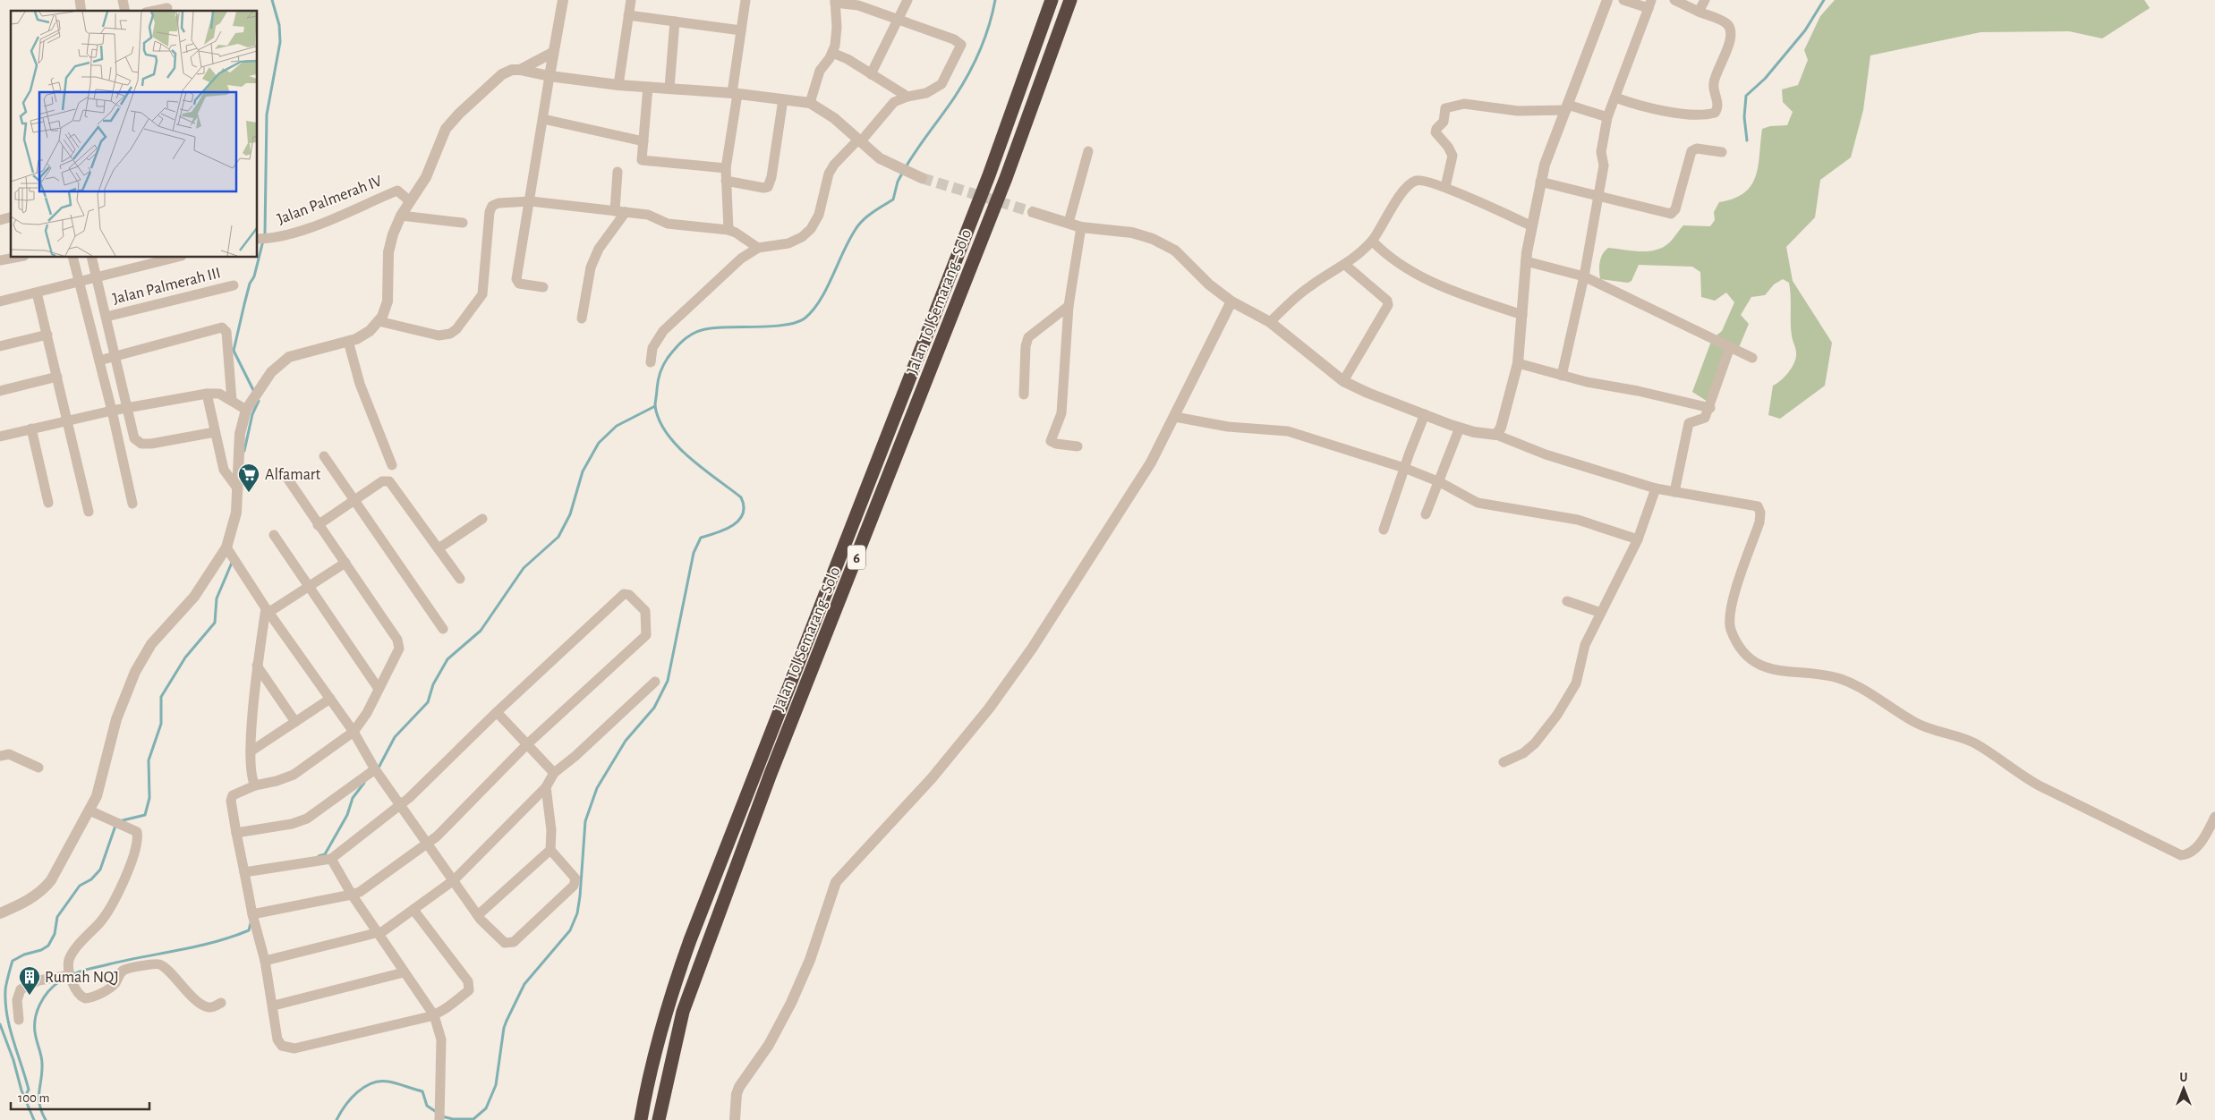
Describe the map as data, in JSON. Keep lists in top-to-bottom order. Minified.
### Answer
{"streets":{"highway":["Jalan Tol Semarang–Solo","6"],"street":["Jalan Palmerah IV","Jalan Palmerah III"]},"places":{"supermarket":["Alfamart"],"building":["Rumah NQJ"]},"scale_bar":"100 m","north":"top"}
